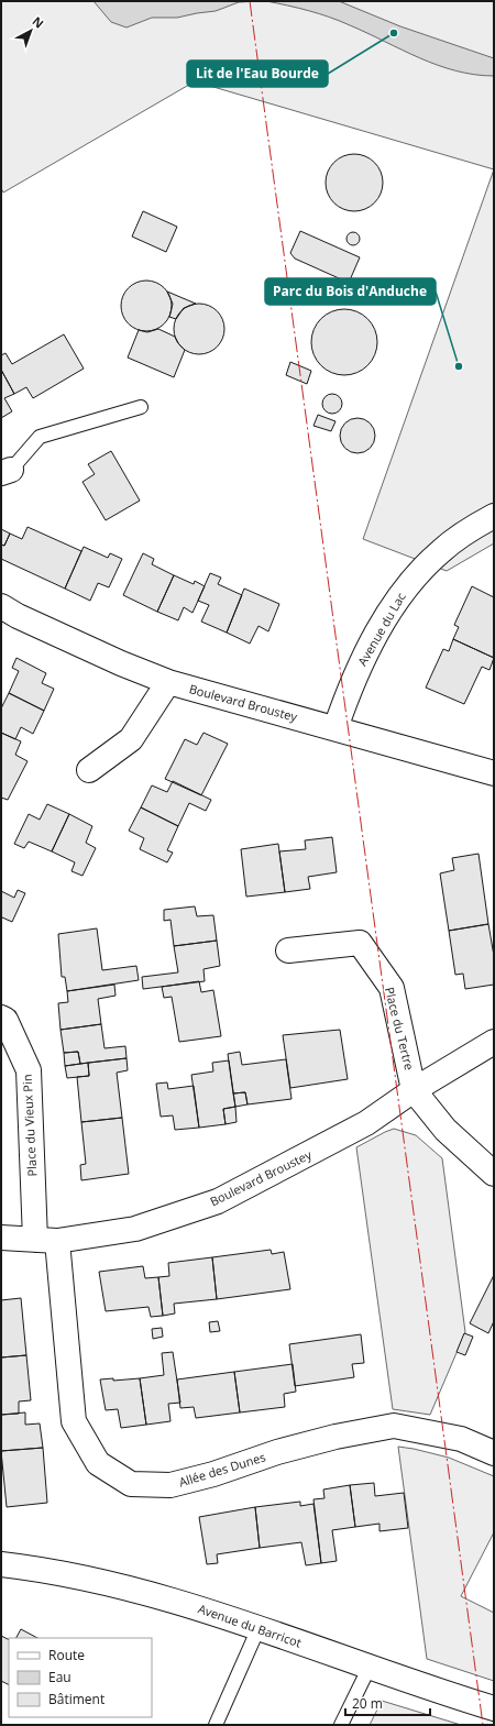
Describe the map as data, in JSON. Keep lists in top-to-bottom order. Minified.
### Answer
{"streets":{"street":["Avenue du Lac","Boulevard Broustey","Place du Tertre","Place du Vieux Pin","Allée des Dunes","Avenue du Barricot"]},"crossings":[["Avenue du Lac","Boulevard Broustey"],["Boulevard Broustey","Place du Tertre"],["Boulevard Broustey","Place du Vieux Pin"],["Boulevard Broustey","Allée des Dunes"],["Place du Vieux Pin","Allée des Dunes"]],"places":["Lit de l'Eau Bourde","Parc du Bois d'Anduche"],"legend":["Route","Eau","Bâtiment"],"scale_bar":"20 m","north":"top right"}
